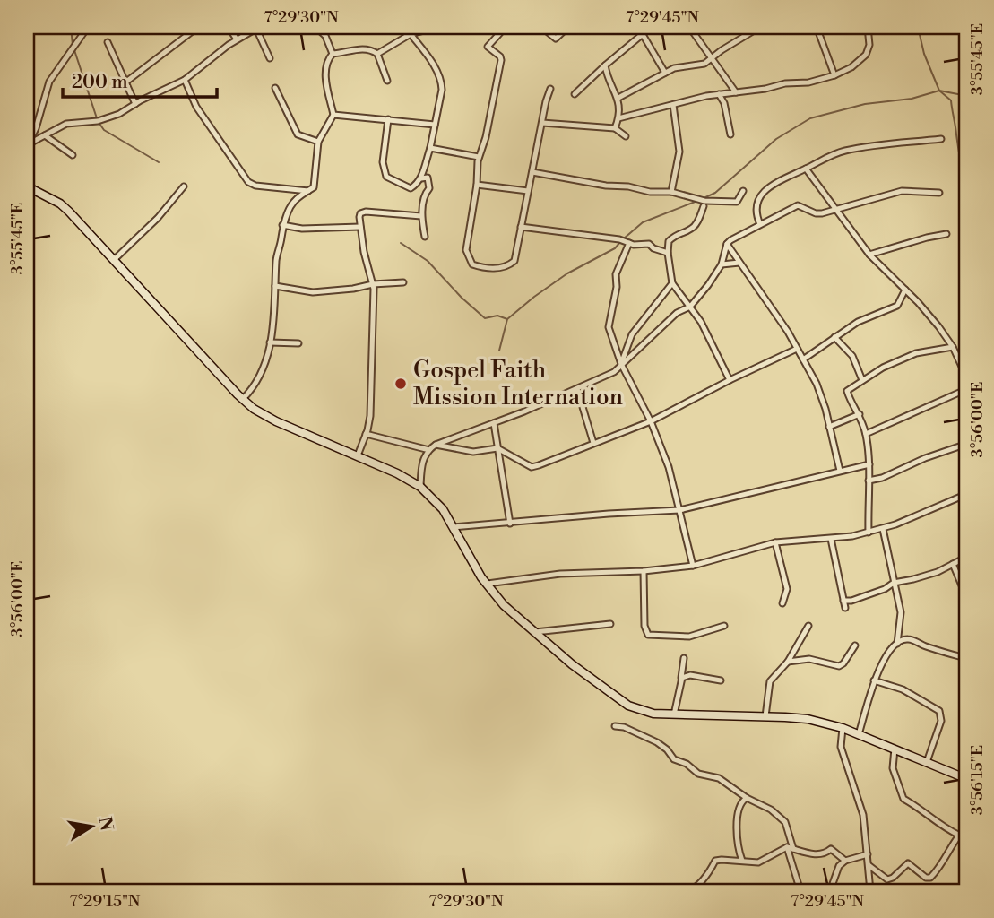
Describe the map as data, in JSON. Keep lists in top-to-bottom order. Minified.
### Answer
{"places":["Gospel Faith Mission Internation"],"scale_bar":"200 m","north":"right","coordinates":["7°29'30\"N","7°29'45\"N","3°55'45\"E","3°56'00\"E","3°56'15\"E","7°29'15\"N"]}
